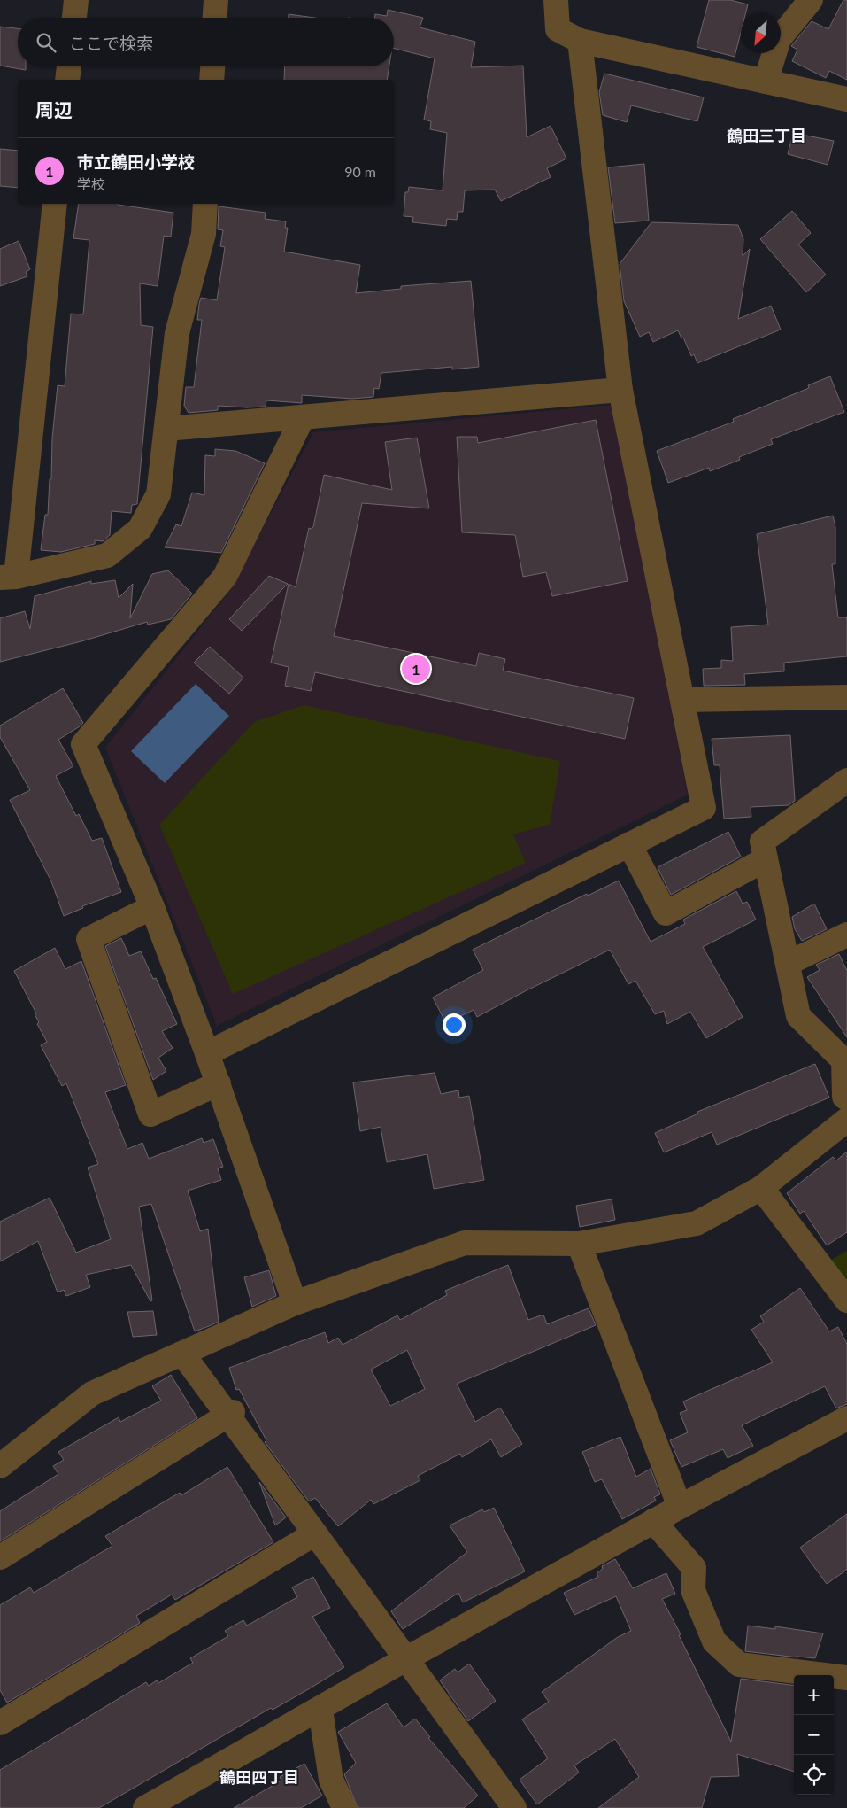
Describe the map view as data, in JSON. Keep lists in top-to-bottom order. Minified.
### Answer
{"districts":["鶴田三丁目","鶴田四丁目"],"north":"bottom left","page":{"search":"ここで検索","heading":"周辺","list":[{"mark":"1","name":"市立鶴田小学校","note":"学校","value":"90 m"}],"pins":"1","map_buttons":["+","−"]}}
